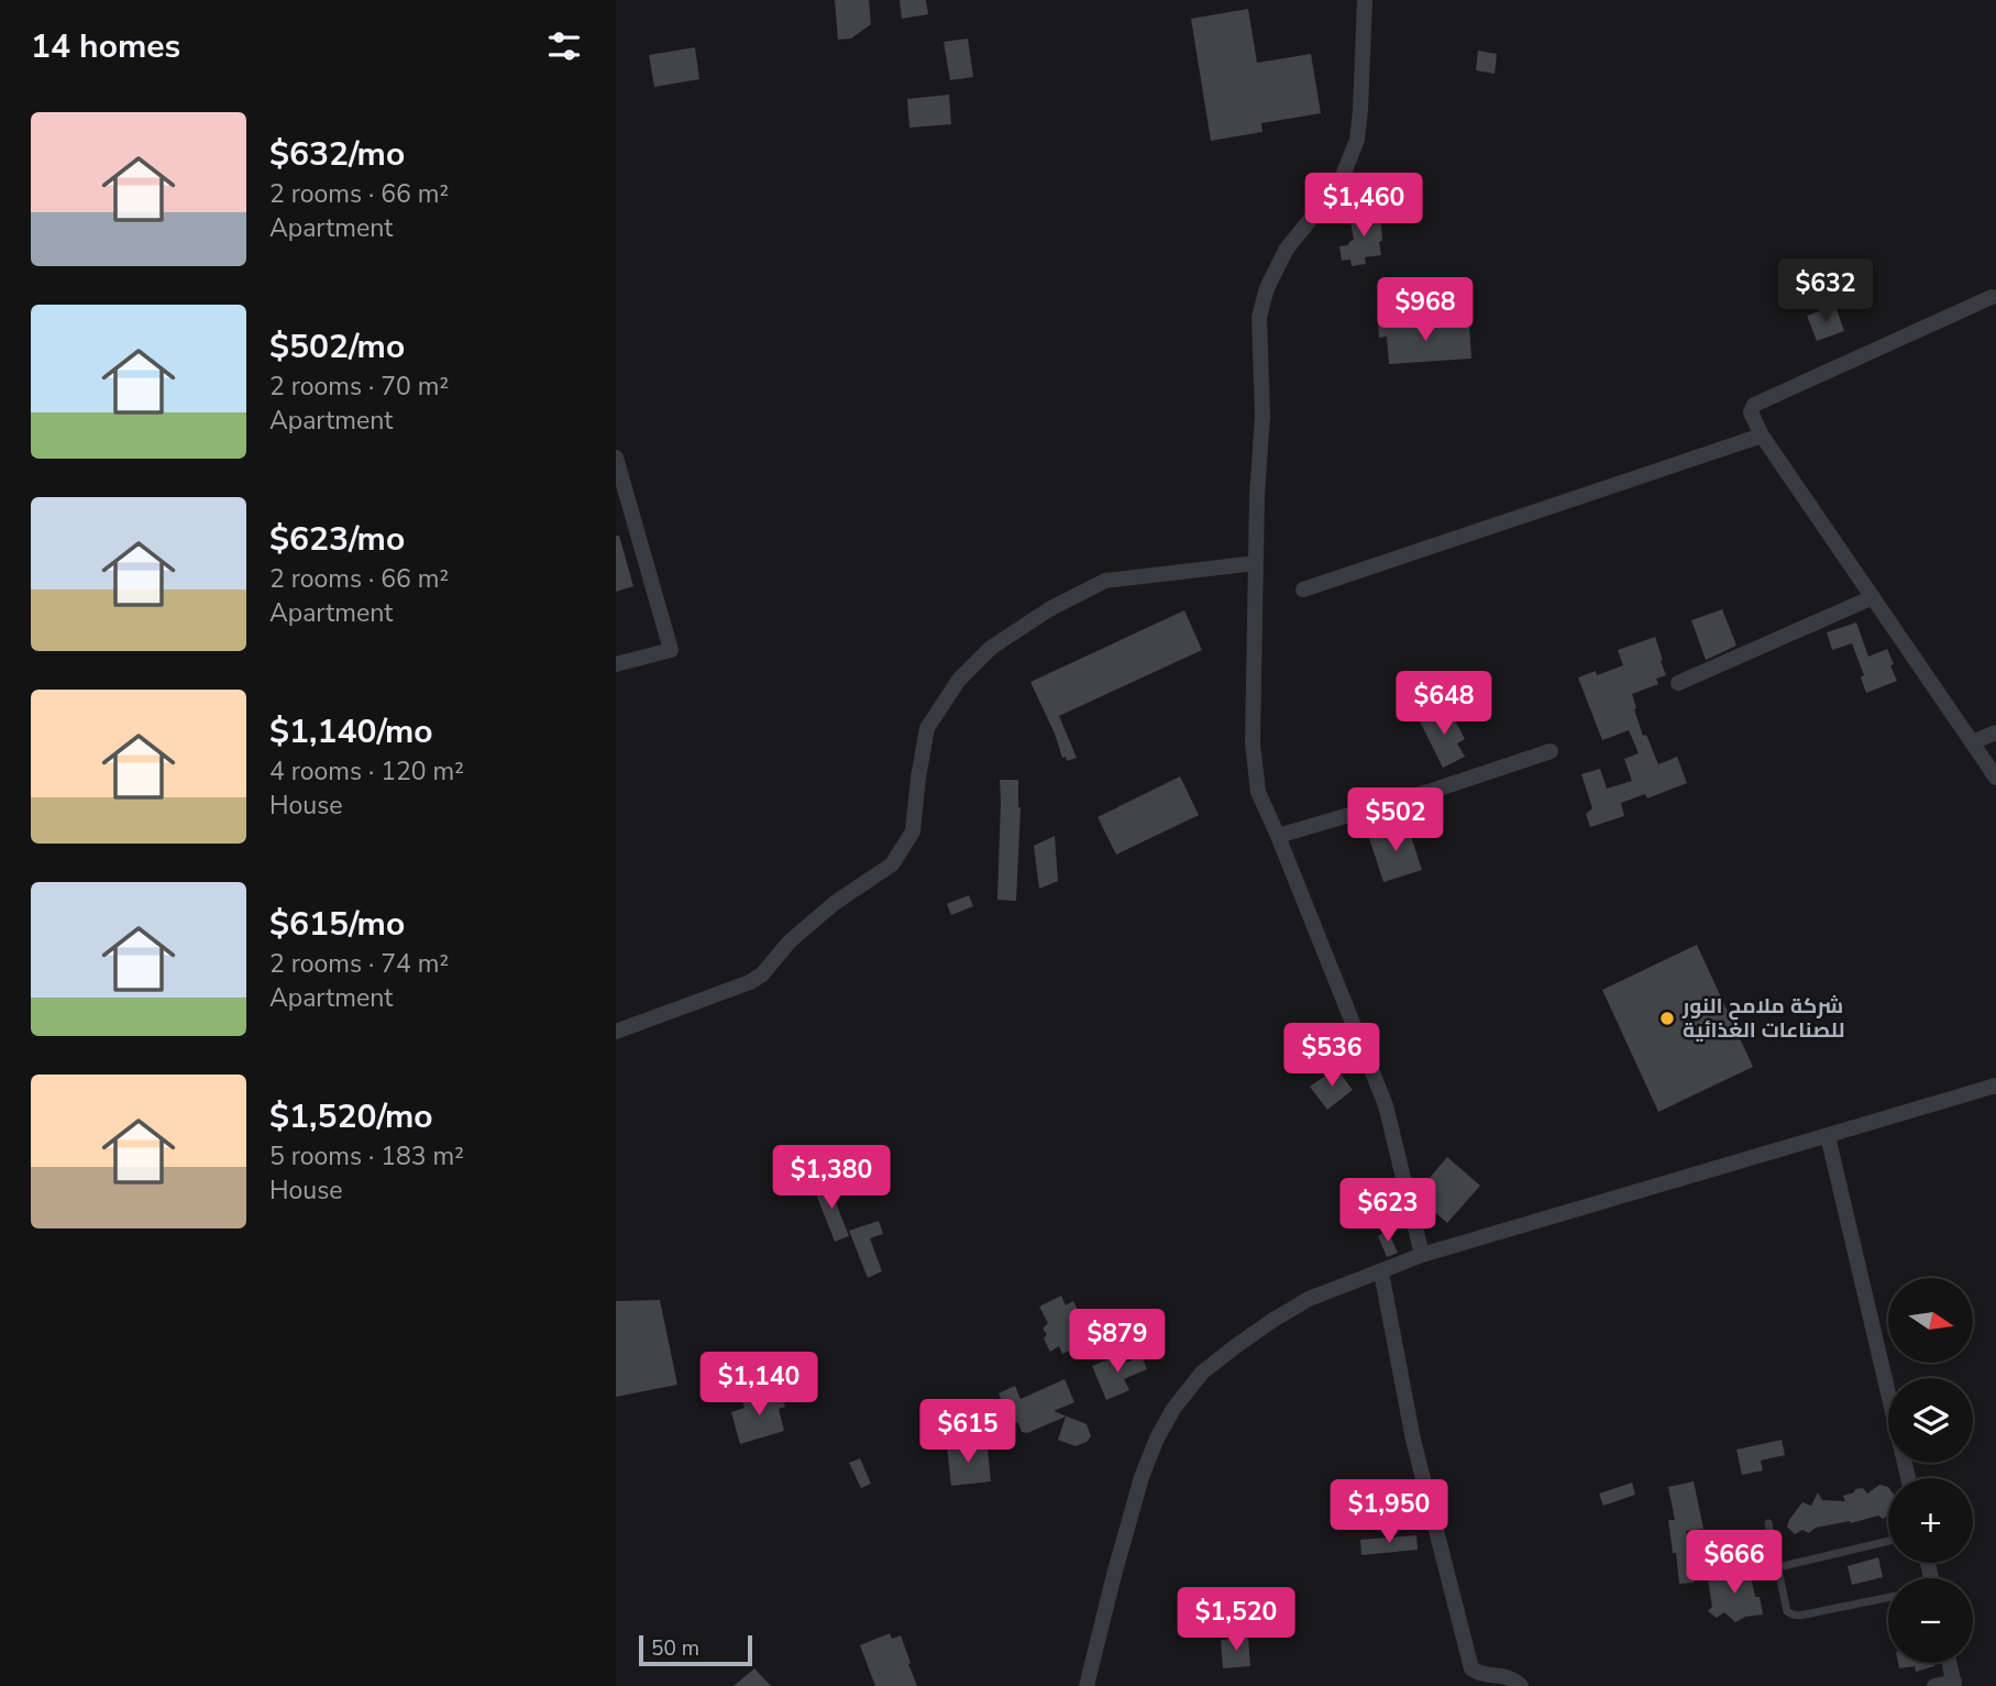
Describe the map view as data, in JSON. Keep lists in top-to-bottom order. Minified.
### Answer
{"places":["شركة ملامح النور للصناعات الغذائية"],"scale_bar":"50 m","north":"right","page":{"heading":"14 homes","list":[{"name":"$632/mo","note":"2 rooms · 66 m² · Apartment"},{"name":"$502/mo","note":"2 rooms · 70 m² · Apartment"},{"name":"$623/mo","note":"2 rooms · 66 m² · Apartment"},{"name":"$1,140/mo","note":"4 rooms · 120 m² · House"},{"name":"$615/mo","note":"2 rooms · 74 m² · Apartment"},{"name":"$1,520/mo","note":"5 rooms · 183 m² · House"}],"price":["$1,460","$632","$968","$648","$502","$536","$1,380","$623","$879","$1,140","$615","$1,950","$666","$1,520"],"map_buttons":["+","−"],"scale":"50 m"}}
